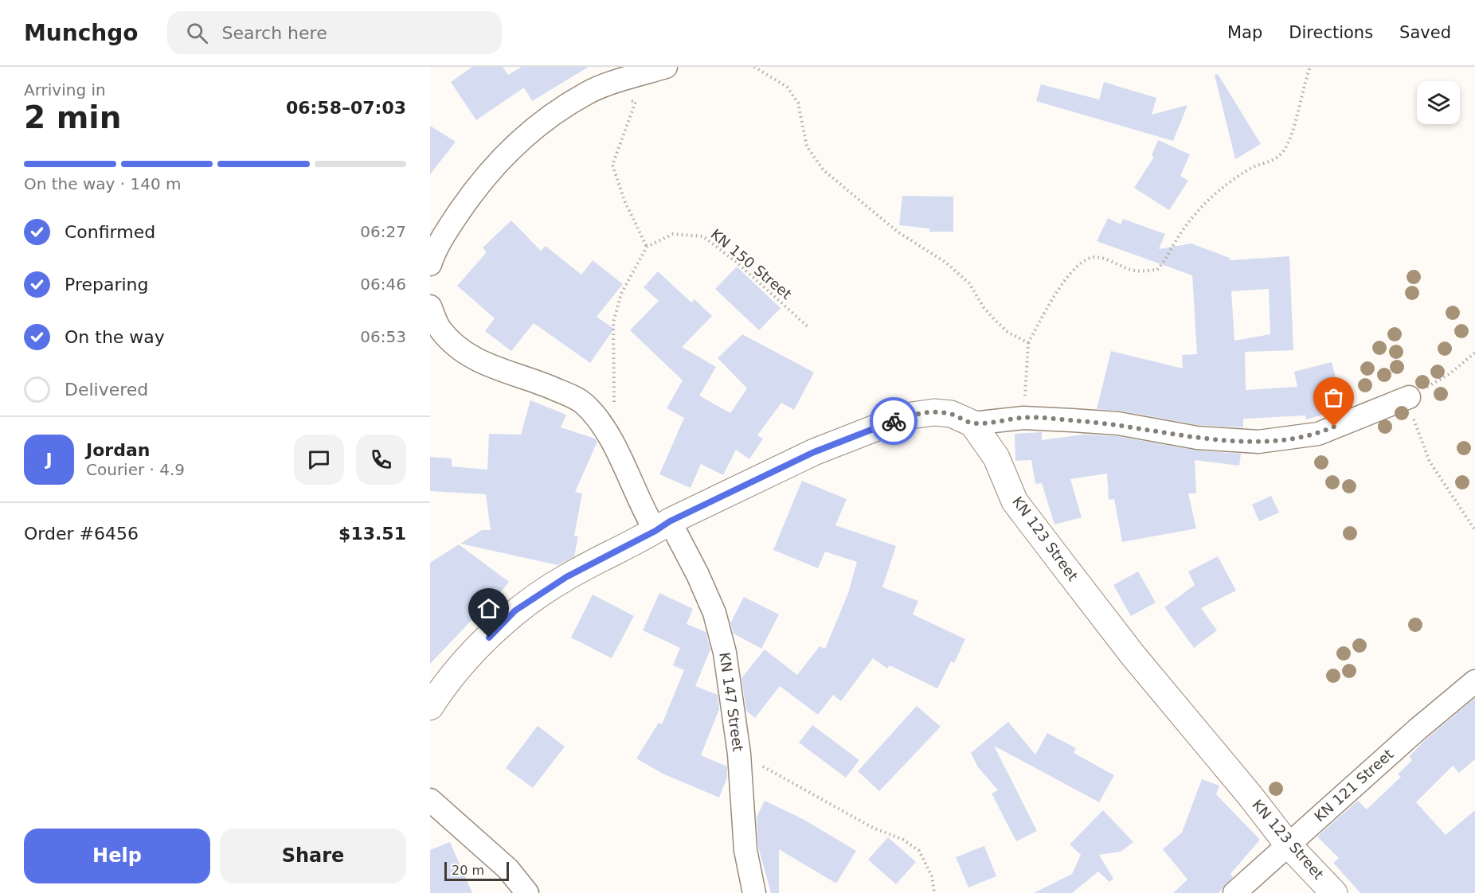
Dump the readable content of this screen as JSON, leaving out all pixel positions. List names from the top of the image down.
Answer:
{
  "streets": {
    "main road": ["KN 123 Street"],
    "street": ["KN 147 Street", "KN 121 Street"],
    "path": ["KN 150 Street"]
  },
  "crossings": [
    ["KN 123 Street", "KN 121 Street"]
  ],
  "scale_bar": "20 m",
  "page": {
    "header": "Munchgo",
    "search": "Search here",
    "nav": ["Map", "Directions", "Saved"],
    "heading": ["2 min", "Arriving in", "06:58–07:03"],
    "panel": [
      "Jordan",
      "Courier · 4.9",
      "Order #6456",
      "$13.51"
    ],
    "bar": "On the way · 140 m",
    "list": [
      ["Confirmed", "06:27"],
      ["Preparing", "06:46"],
      ["On the way", "06:53"],
      "Delivered"
    ],
    "round": "J",
    "buttons": ["Help", "Share"],
    "scale": "20 m"
  }
}
